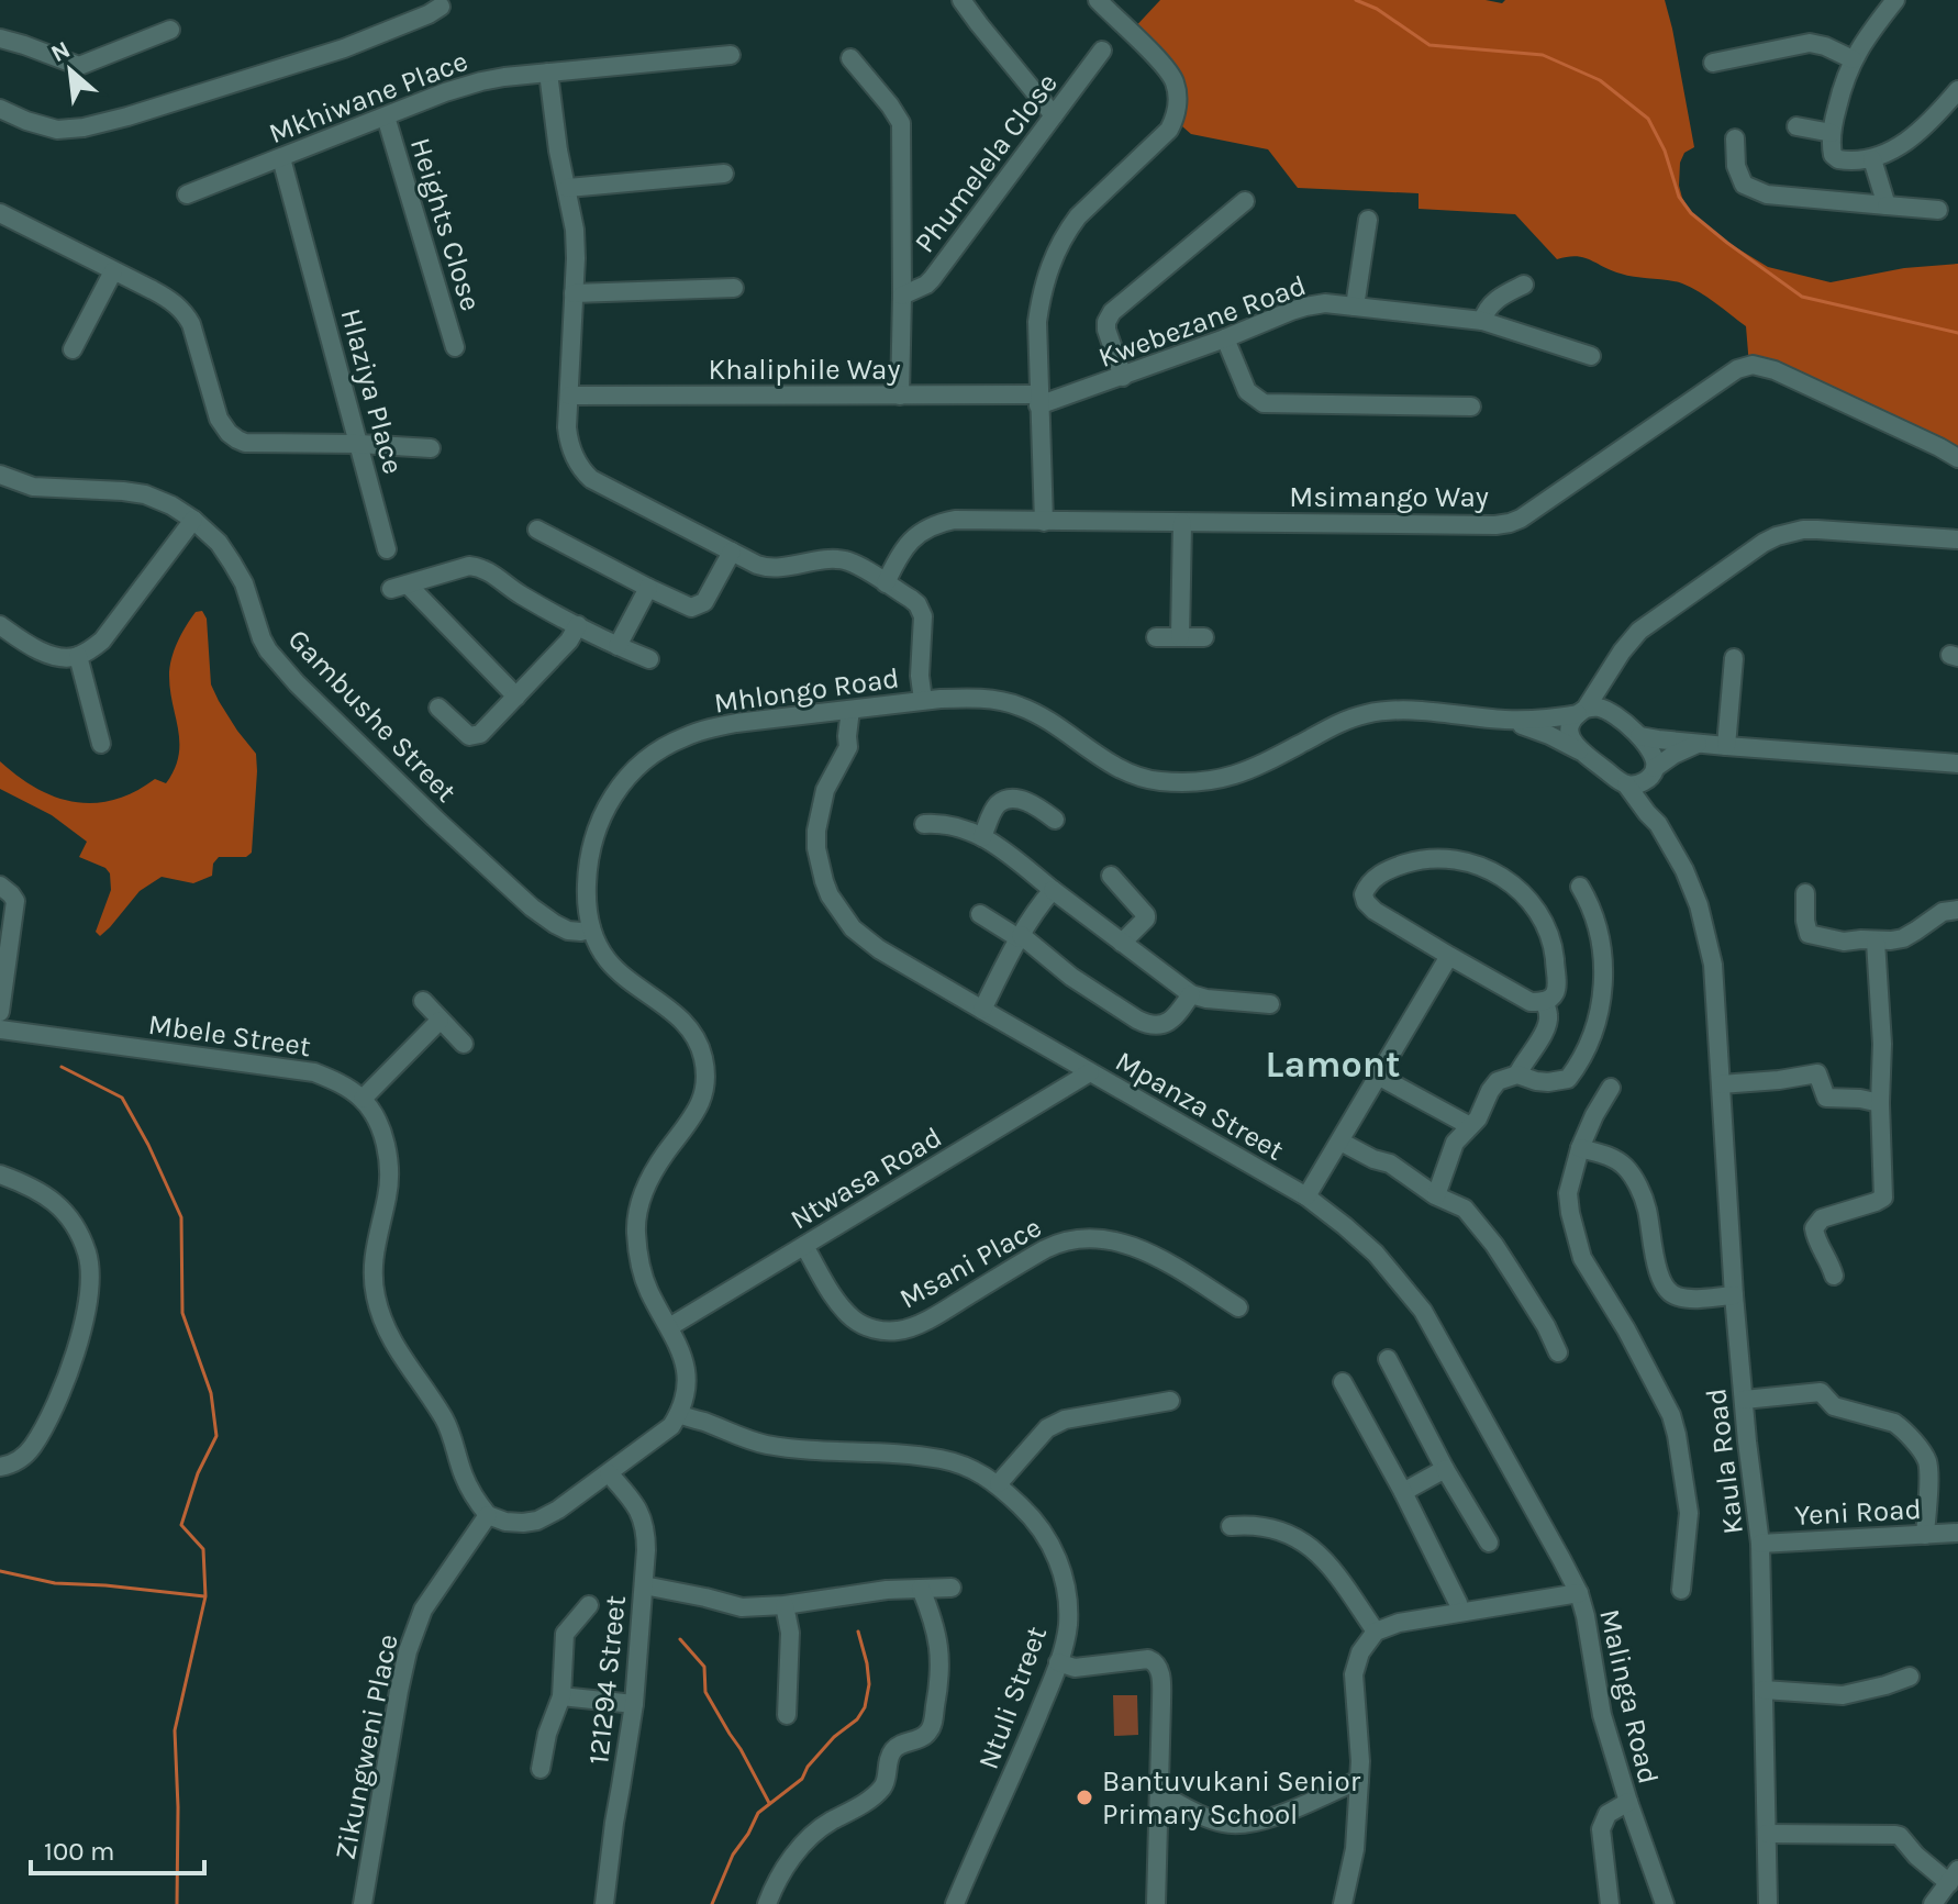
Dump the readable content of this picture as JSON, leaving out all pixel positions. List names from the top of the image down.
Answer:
{
  "streets": {
    "street": [
      "Mkhiwane Place",
      "Phumelela Close",
      "Heights Close",
      "Kwebezane Road",
      "Khaliphile Way",
      "Hlaziya Place",
      "Msimango Way",
      "Mhlongo Road",
      "Gambushe Street",
      "Mbele Street",
      "Mpanza Street",
      "Ntwasa Road",
      "Msani Place",
      "Kaula Road",
      "Yeni Road",
      "121294 Street",
      "Malinga Road",
      "Ntuli Street",
      "Zikungweni Place"
    ]
  },
  "crossings": [
    ["Mkhiwane Place", "Heights Close"],
    ["Mkhiwane Place", "Hlaziya Place"],
    ["Kwebezane Road", "Khaliphile Way"],
    ["Mhlongo Road", "Gambushe Street"],
    ["Mhlongo Road", "Mpanza Street"],
    ["Mhlongo Road", "Ntwasa Road"],
    ["Mhlongo Road", "Kaula Road"],
    ["Mhlongo Road", "Ntuli Street"],
    ["Mpanza Street", "Ntwasa Road"],
    ["Mpanza Street", "Malinga Road"],
    ["Ntwasa Road", "Msani Place"],
    ["Kaula Road", "Yeni Road"]
  ],
  "districts": ["Lamont"],
  "places": ["Bantuvukani Senior Primary School"],
  "scale_bar": "100 m",
  "north": "top left"
}
